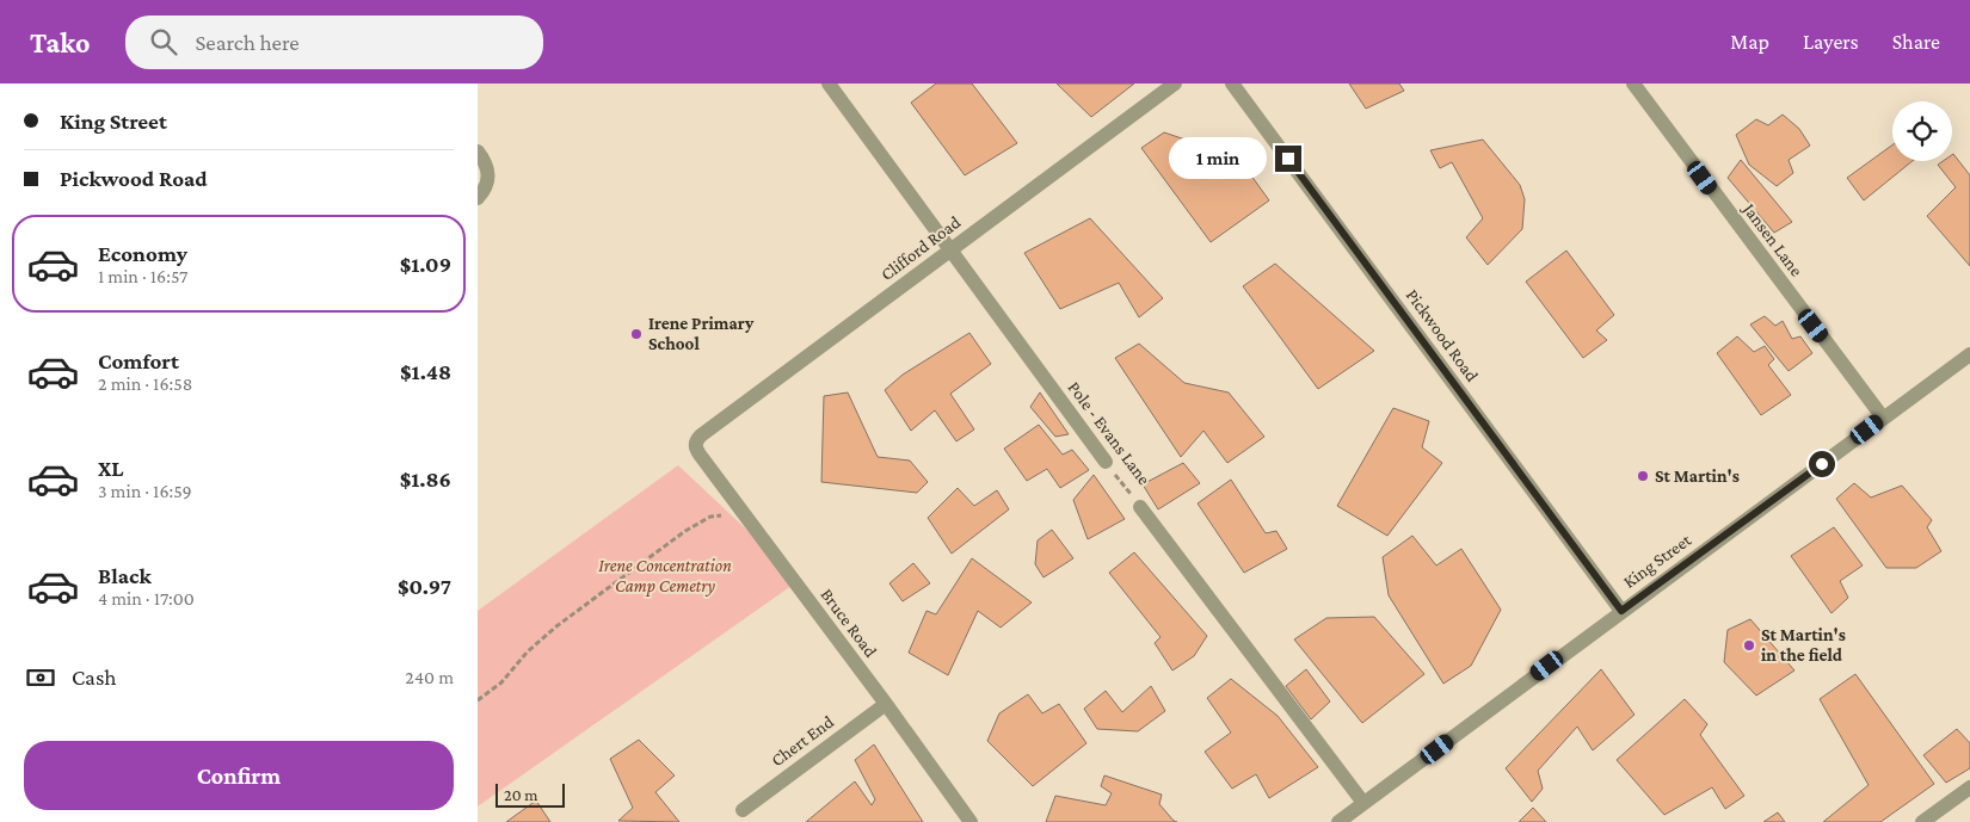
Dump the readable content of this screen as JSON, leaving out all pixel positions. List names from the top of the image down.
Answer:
{
  "streets": {
    "street": [
      "Jansen Lane",
      "Clifford Road",
      "Pickwood Road",
      "Pole - Evans Lane",
      "King Street",
      "Bruce Road",
      "Chert End"
    ]
  },
  "crossings": [
    ["Jansen Lane", "King Street"],
    ["Clifford Road", "Pole - Evans Lane"],
    ["Clifford Road", "Bruce Road"],
    ["Pickwood Road", "King Street"],
    ["Pole - Evans Lane", "King Street"],
    ["Bruce Road", "Chert End"]
  ],
  "parks": ["Irene Concentration Camp Cemetry"],
  "places": ["Irene Primary School", "St Martin's", "St Martin's in the field"],
  "scale_bar": "20 m",
  "page": {
    "header": "Tako",
    "search": "Search here",
    "nav": ["Map", "Layers", "Share"],
    "banner": ["King Street", "Pickwood Road"],
    "bubble": "1 min",
    "list": [
      {
        "name": "Economy",
        "note": "1 min · 16:57",
        "value": "$1.09"
      },
      {
        "name": "Comfort",
        "note": "2 min · 16:58",
        "value": "$1.48"
      },
      {
        "name": "XL",
        "note": "3 min · 16:59",
        "value": "$1.86"
      },
      {
        "name": "Black",
        "note": "4 min · 17:00",
        "value": "$0.97"
      }
    ],
    "pay": ["Cash", "240 m"],
    "buttons": "Confirm",
    "scale": "20 m"
  }
}
